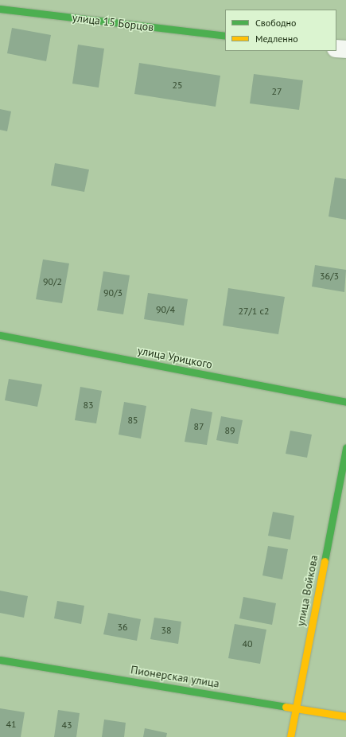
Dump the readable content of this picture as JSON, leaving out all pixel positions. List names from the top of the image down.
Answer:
{
  "streets": {
    "street": [
      "улица 15 Борцов",
      "улица Урицкого",
      "улица Войкова",
      "Пионерская улица"
    ]
  },
  "crossings": [
    ["улица Войкова", "Пионерская улица"]
  ],
  "house_numbers": [
    "25",
    "27",
    "36/3",
    "90/2",
    "90/3",
    "90/4",
    "27/1 с2",
    "83",
    "85",
    "87",
    "89",
    "36",
    "38",
    "40",
    "41",
    "43"
  ],
  "legend": ["Свободно", "Медленно"]
}
